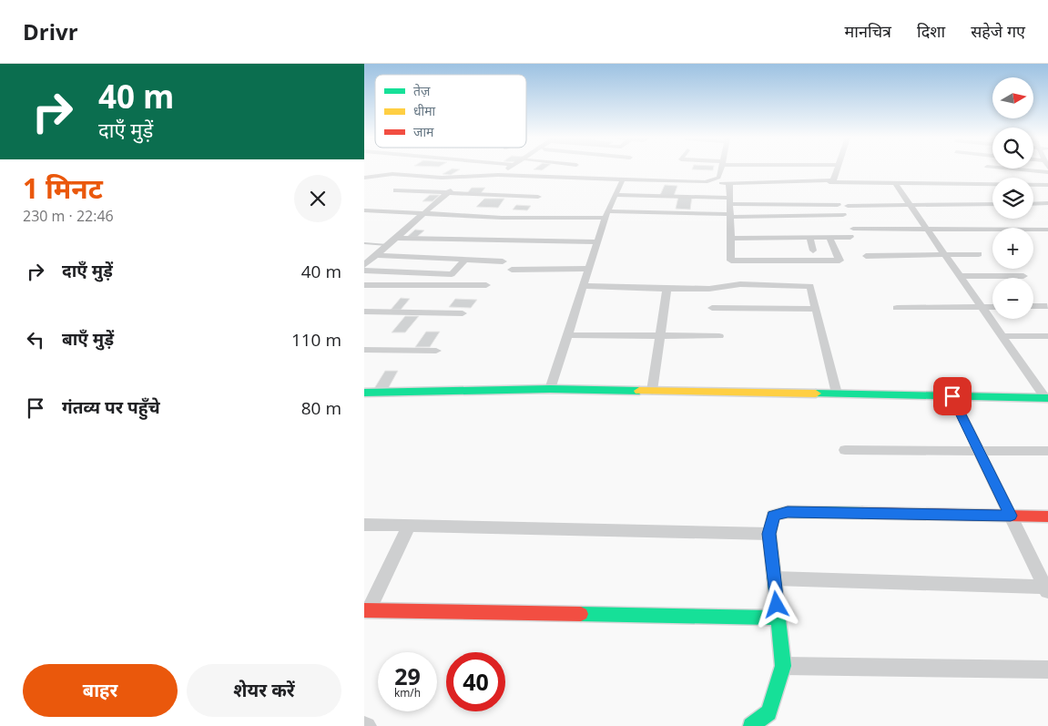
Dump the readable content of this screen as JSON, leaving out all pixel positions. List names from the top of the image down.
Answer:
{
  "legend": ["तेज़", "धीमा", "जाम"],
  "north": "right",
  "page": {
    "header": "Drivr",
    "nav": ["मानचित्र", "दिशा", "सहेजे गए"],
    "turn": ["40 m", "दाएँ मुड़ें"],
    "map_buttons": ["+", "−"],
    "heading": ["1 मिनट", "230 m · 22:46"],
    "list": [
      {
        "name": "दाएँ मुड़ें",
        "value": "40 m"
      },
      {
        "name": "बाएँ मुड़ें",
        "value": "110 m"
      },
      {
        "name": "गंतव्य पर पहुँचे",
        "value": "80 m"
      }
    ],
    "speed": "29 km/h",
    "limit": "40",
    "buttons": ["बाहर", "शेयर करें"]
  }
}
